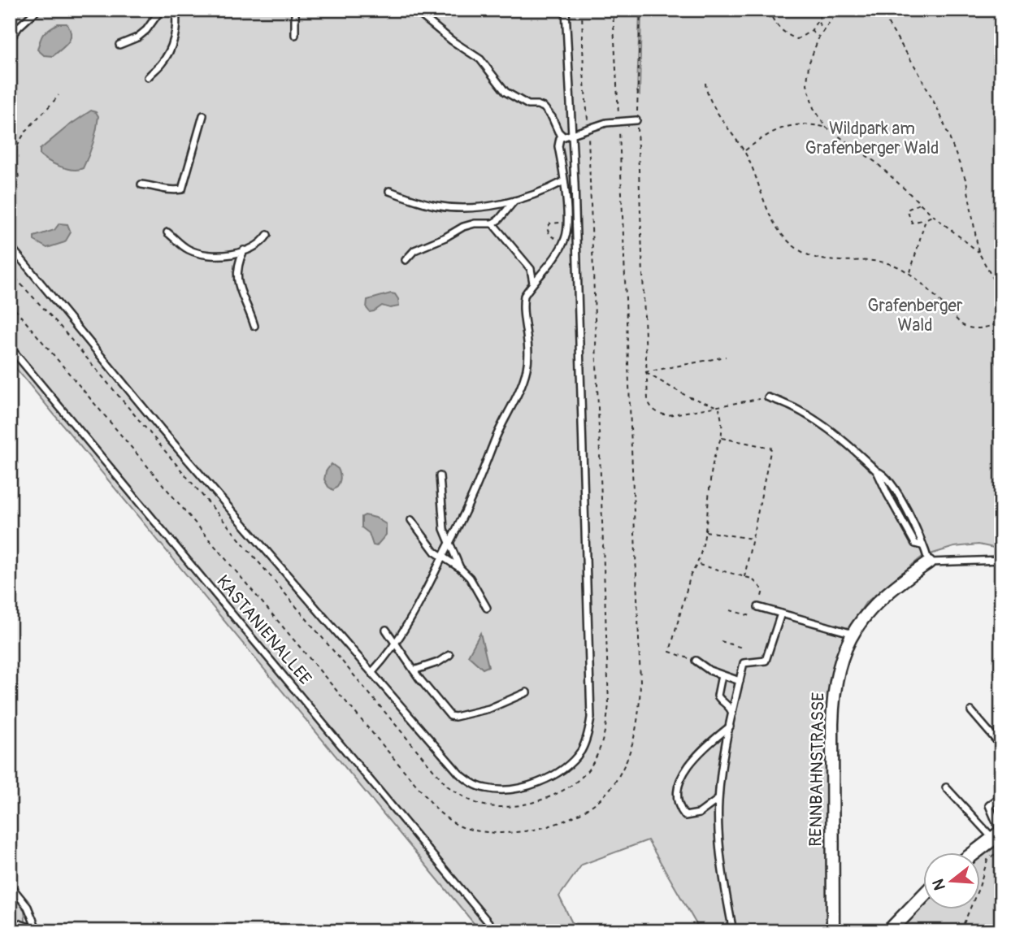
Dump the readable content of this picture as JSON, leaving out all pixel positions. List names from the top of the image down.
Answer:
{
  "streets": {
    "street": ["RENNBAHNSTRASSE"],
    "lane": ["KASTANIENALLEE"]
  },
  "parks": ["Wildpark am Grafenberger Wald", "Grafenberger Wald"],
  "north": "left"
}
